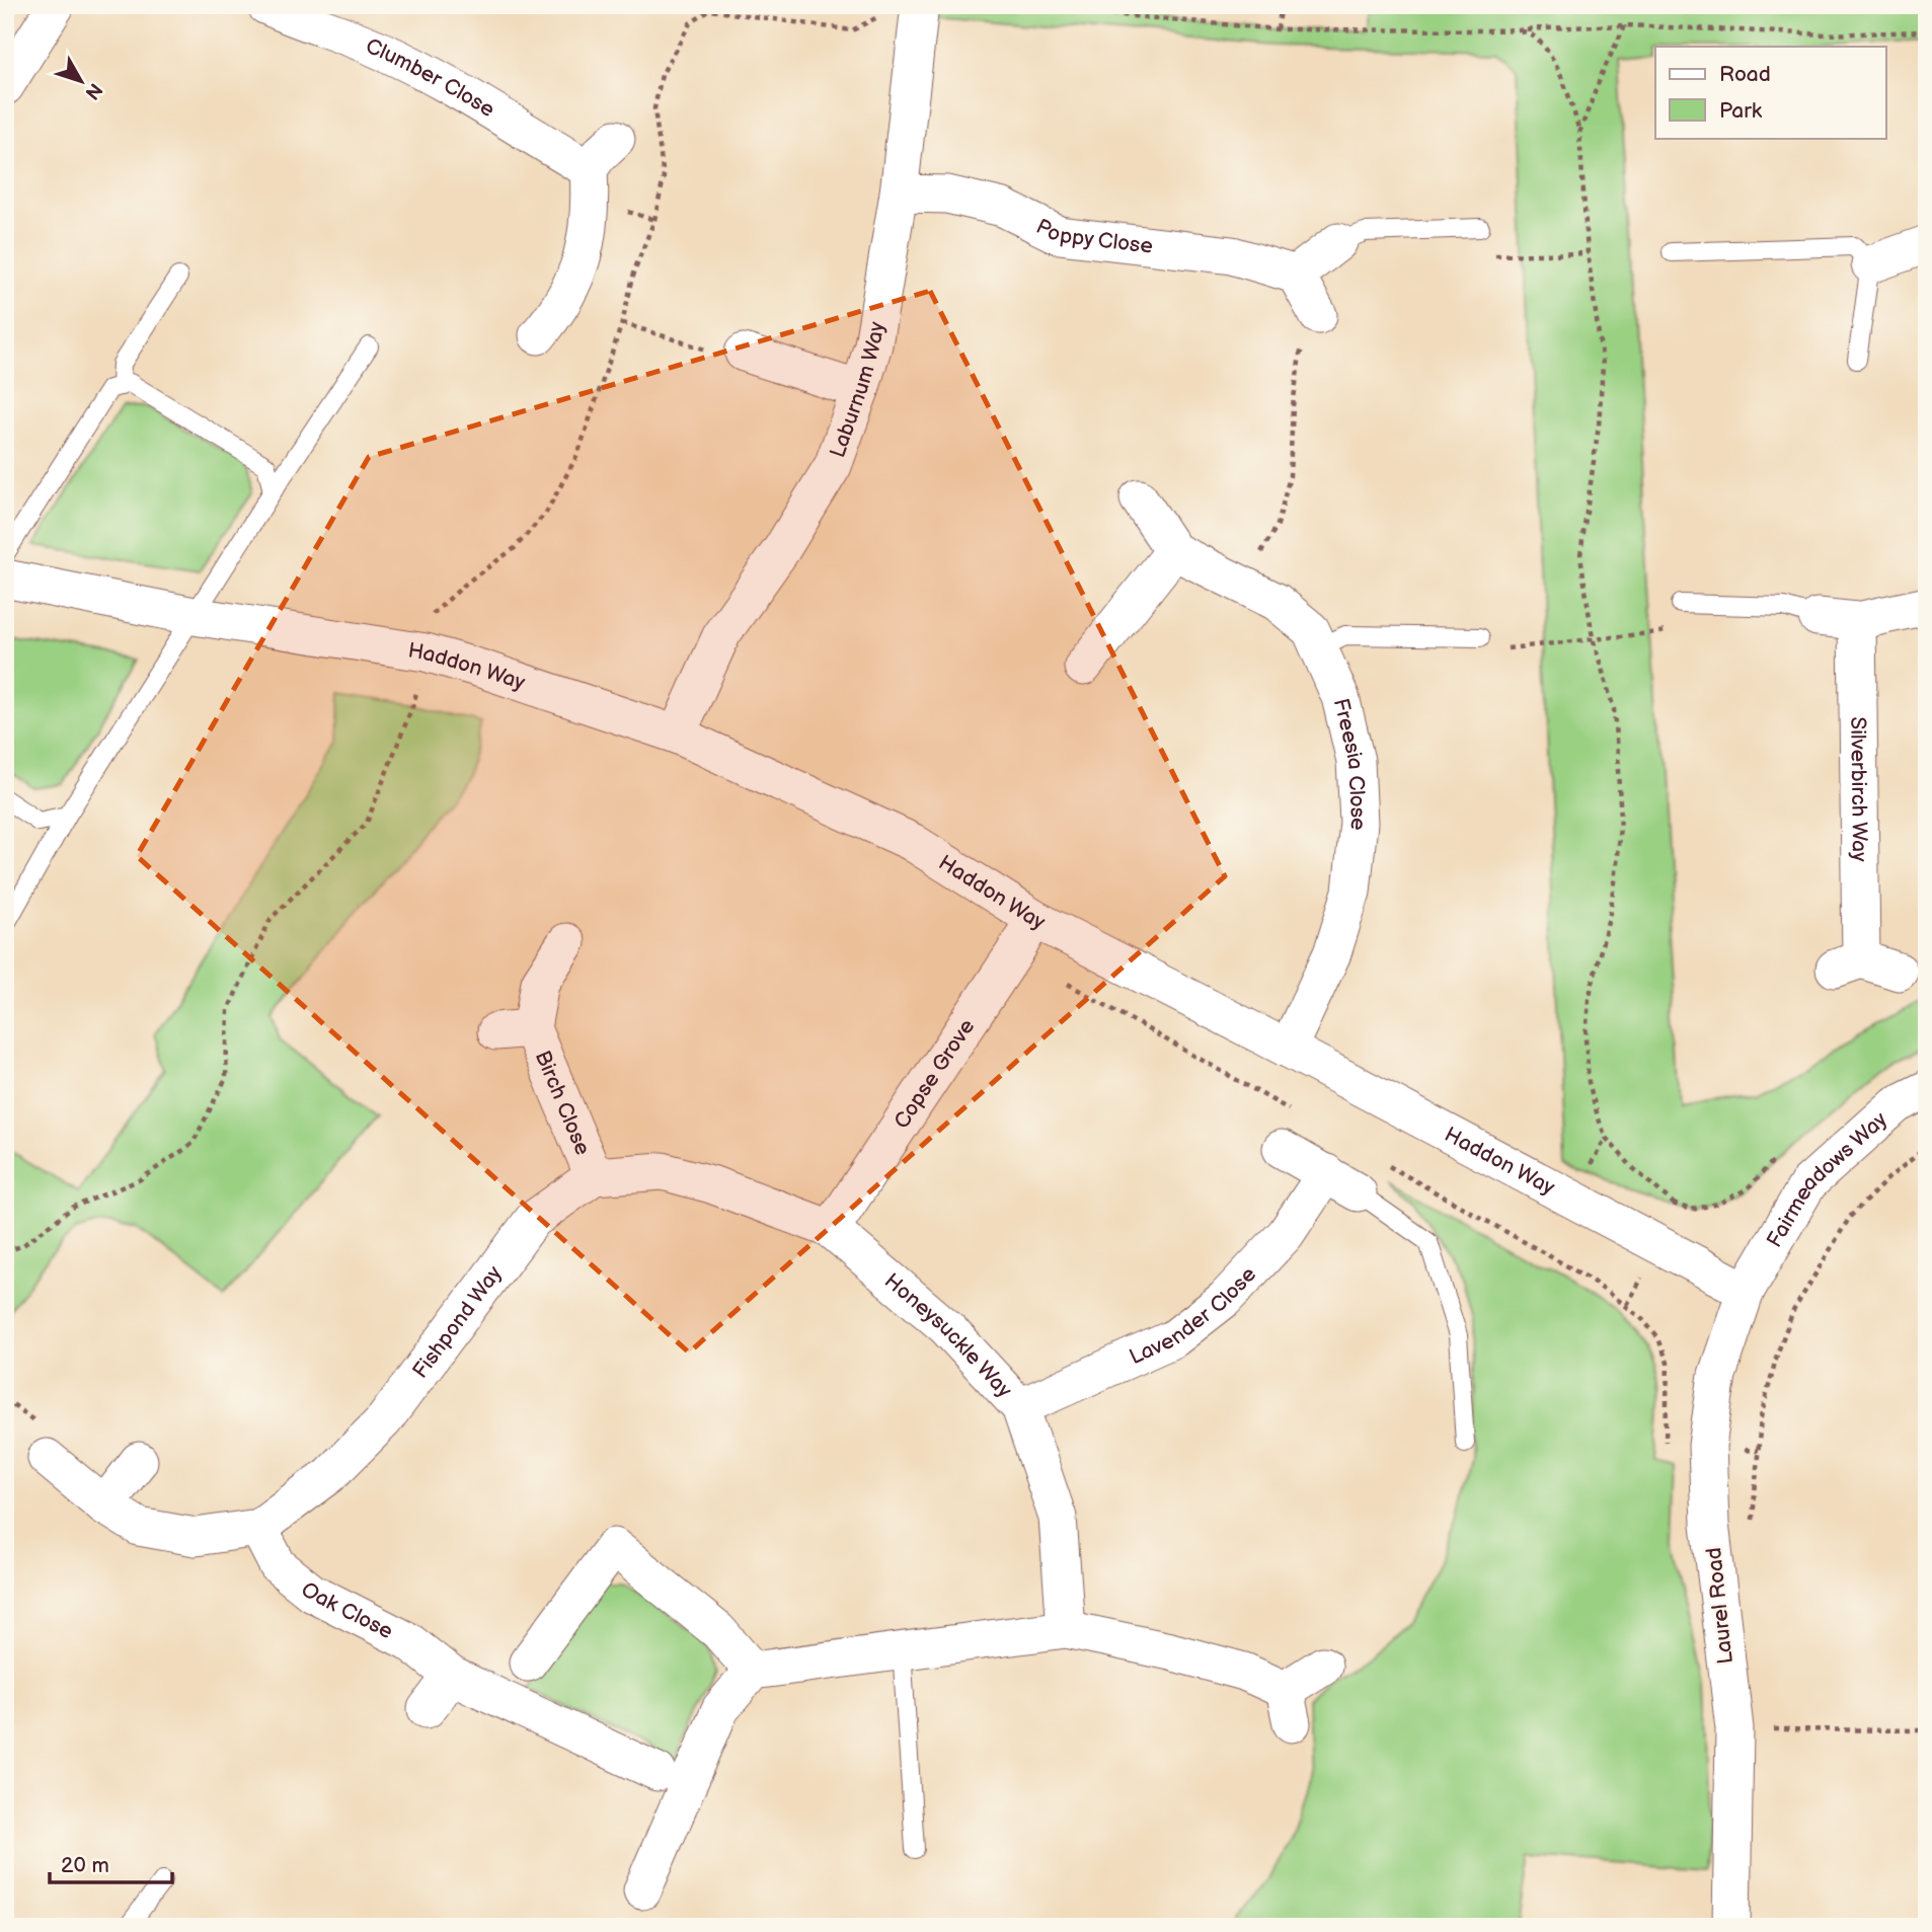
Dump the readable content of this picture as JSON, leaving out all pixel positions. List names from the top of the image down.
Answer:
{
  "streets": {
    "street": [
      "Clumber Close",
      "Poppy Close",
      "Laburnum Way",
      "Haddon Way",
      "Freesia Close",
      "Silverbirch Way",
      "Copse Grove",
      "Birch Close",
      "Fairmeadows Way",
      "Lavender Close",
      "Fishpond Way",
      "Honeysuckle Way",
      "Laurel Road",
      "Oak Close"
    ]
  },
  "crossings": [
    ["Poppy Close", "Laburnum Way"],
    ["Laburnum Way", "Haddon Way"],
    ["Haddon Way", "Freesia Close"],
    ["Haddon Way", "Copse Grove"],
    ["Haddon Way", "Fairmeadows Way"],
    ["Haddon Way", "Laurel Road"],
    ["Copse Grove", "Honeysuckle Way"],
    ["Birch Close", "Fishpond Way"],
    ["Fairmeadows Way", "Laurel Road"],
    ["Lavender Close", "Honeysuckle Way"],
    ["Fishpond Way", "Oak Close"]
  ],
  "legend": ["Road", "Park"],
  "scale_bar": "20 m",
  "north": "bottom right"
}
